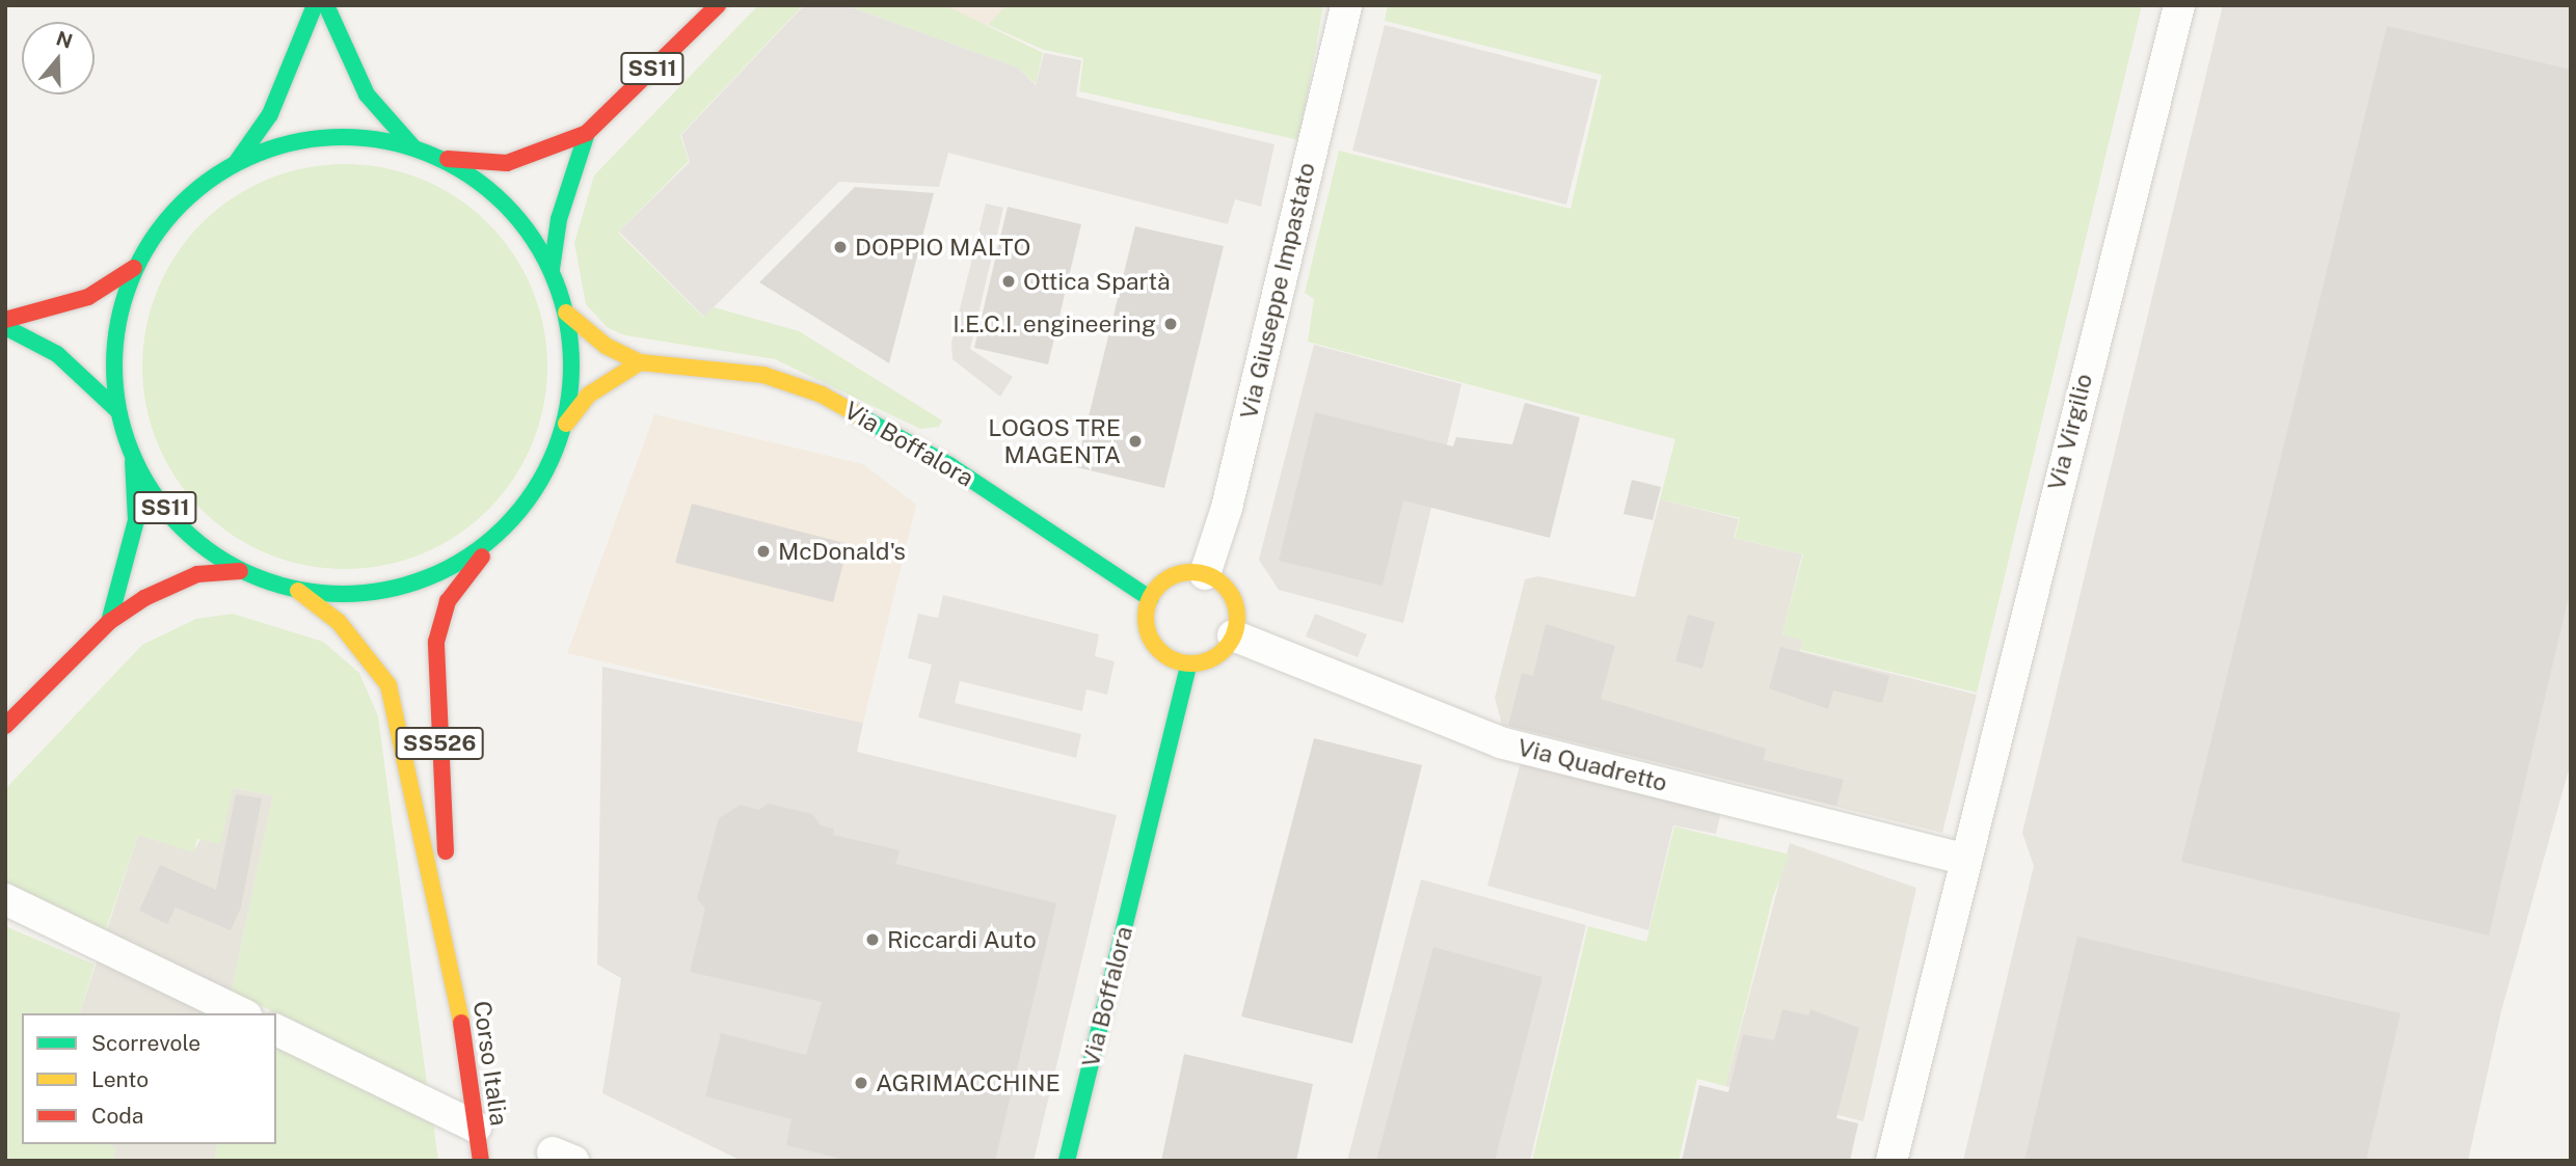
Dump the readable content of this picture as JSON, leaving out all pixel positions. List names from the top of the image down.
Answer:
{
  "streets": {
    "main road": [
      "SS11",
      "Via Boffalora",
      "SS526",
      "Corso Italia"
    ],
    "street": ["Via Giuseppe Impastato", "Via Virgilio", "Via Quadretto"]
  },
  "crossings": [
    ["SS11", "Via Boffalora"],
    ["SS11", "SS526"],
    ["Via Giuseppe Impastato", "Via Boffalora"],
    ["Via Giuseppe Impastato", "Via Quadretto"],
    ["Via Virgilio", "Via Quadretto"],
    ["Via Boffalora", "Via Quadretto"],
    ["SS526", "Corso Italia"]
  ],
  "places": [
    "DOPPIO MALTO",
    "Ottica Spartà",
    "I.E.C.I. engineering",
    "LOGOS TRE MAGENTA",
    "McDonald's",
    "Riccardi Auto",
    "AGRIMACCHINE"
  ],
  "legend": ["Scorrevole", "Lento", "Coda"],
  "north": "top"
}
